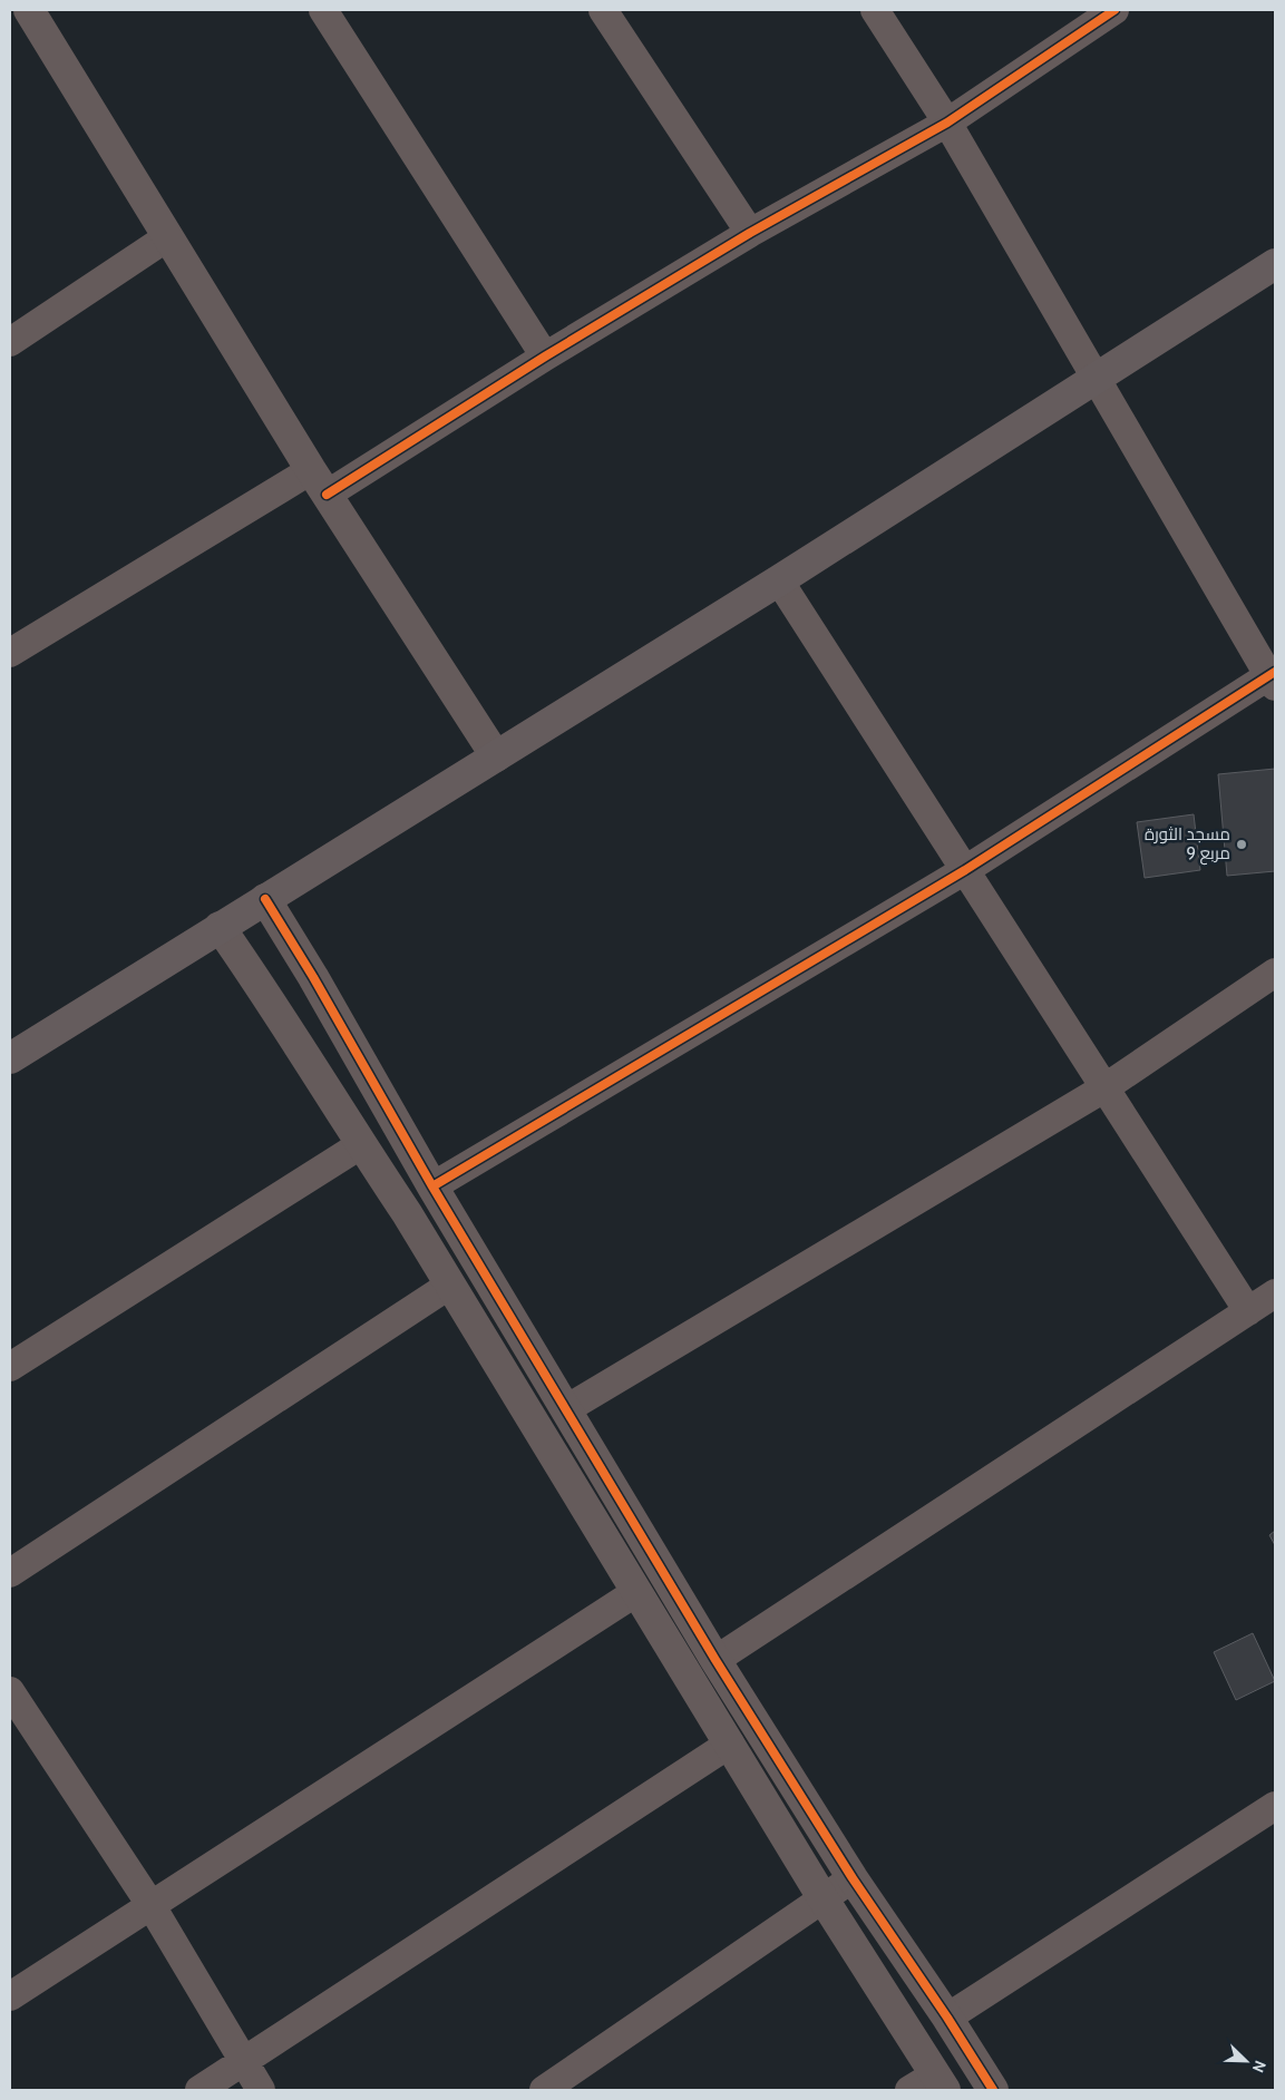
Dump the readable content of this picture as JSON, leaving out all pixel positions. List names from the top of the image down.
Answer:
{
  "places": ["مسجد الثورة مربع 9"],
  "north": "bottom right"
}
